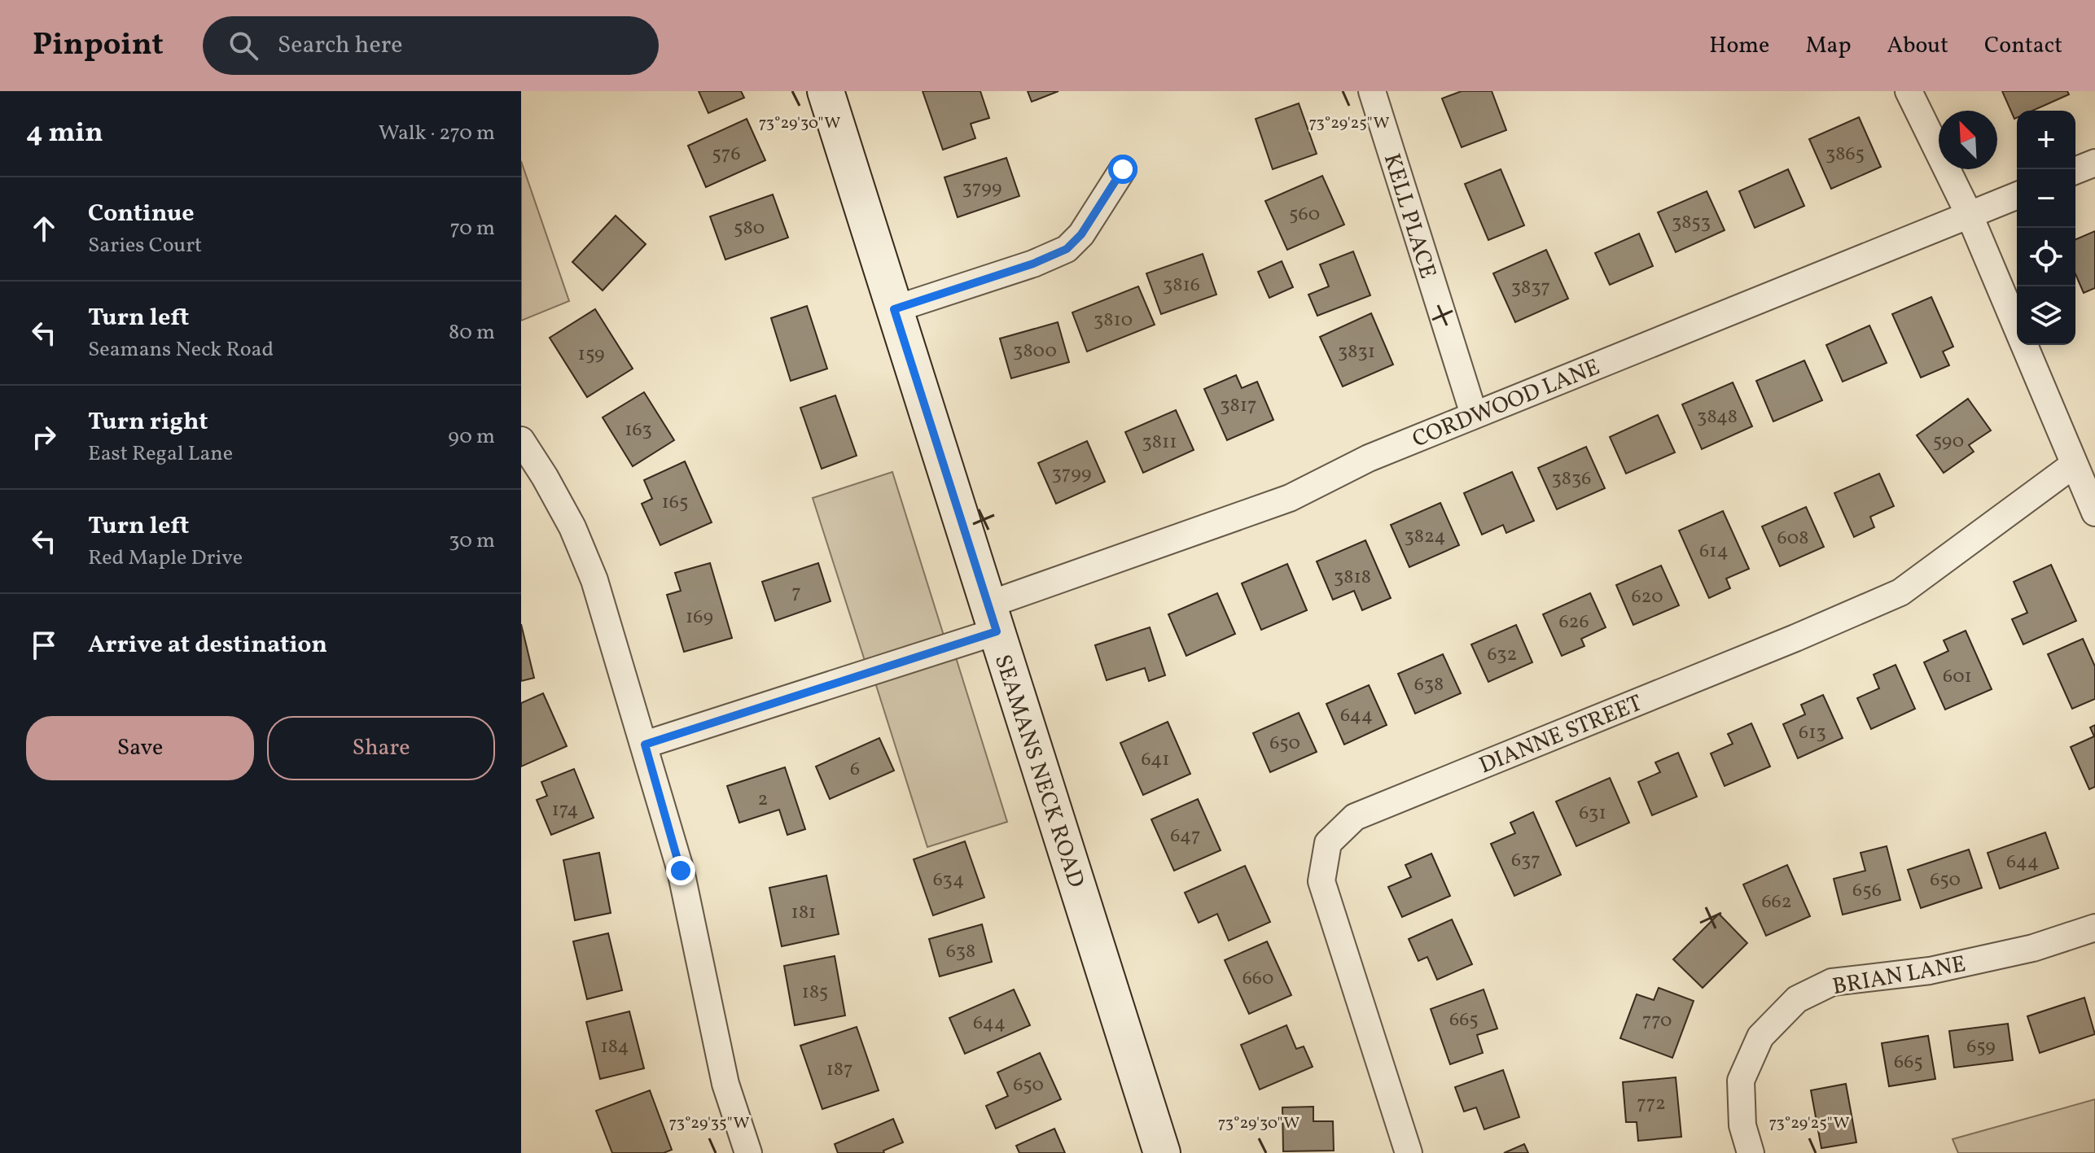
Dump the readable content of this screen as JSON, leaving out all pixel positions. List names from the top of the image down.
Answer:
{
  "streets": {
    "main road": ["SEAMANS NECK ROAD"],
    "street": [
      "KELL PLACE",
      "CORDWOOD LANE",
      "DIANNE STREET",
      "BRIAN LANE"
    ]
  },
  "crossings": [
    ["KELL PLACE", "CORDWOOD LANE"],
    ["CORDWOOD LANE", "SEAMANS NECK ROAD"]
  ],
  "house_numbers": [
    "576",
    "3865",
    "3799",
    "560",
    "3853",
    "580",
    "3816",
    "3837",
    "3810",
    "3800",
    "3831",
    "159",
    "3817",
    "3848",
    "163",
    "590",
    "3811",
    "3799",
    "3836",
    "165",
    "3824",
    "608",
    "614",
    "3818",
    "7",
    "620",
    "169",
    "626",
    "632",
    "601",
    "638",
    "644",
    "613",
    "650",
    "641",
    "6",
    "2",
    "174",
    "631",
    "647",
    "637",
    "644",
    "634",
    "650",
    "656",
    "662",
    "181",
    "638",
    "660",
    "185",
    "665",
    "770",
    "644",
    "184",
    "659",
    "665",
    "187",
    "650",
    "772"
  ],
  "north": "top left",
  "page": {
    "header": "Pinpoint",
    "search": "Search here",
    "nav": [
      "Home",
      "Map",
      "About",
      "Contact"
    ],
    "heading": ["4 min", "Walk · 270 m"],
    "map_buttons": ["+", "−"],
    "list": [
      ["Continue", "Saries Court", "70 m"],
      ["Turn left", "Seamans Neck Road", "80 m"],
      ["Turn right", "East Regal Lane", "90 m"],
      ["Turn left", "Red Maple Drive", "30 m"],
      "Arrive at destination"
    ],
    "buttons": ["Save", "Share"]
  },
  "coordinates": ["73°29'30\"W", "73°29'25\"W", "73°29'35\"W"]
}
